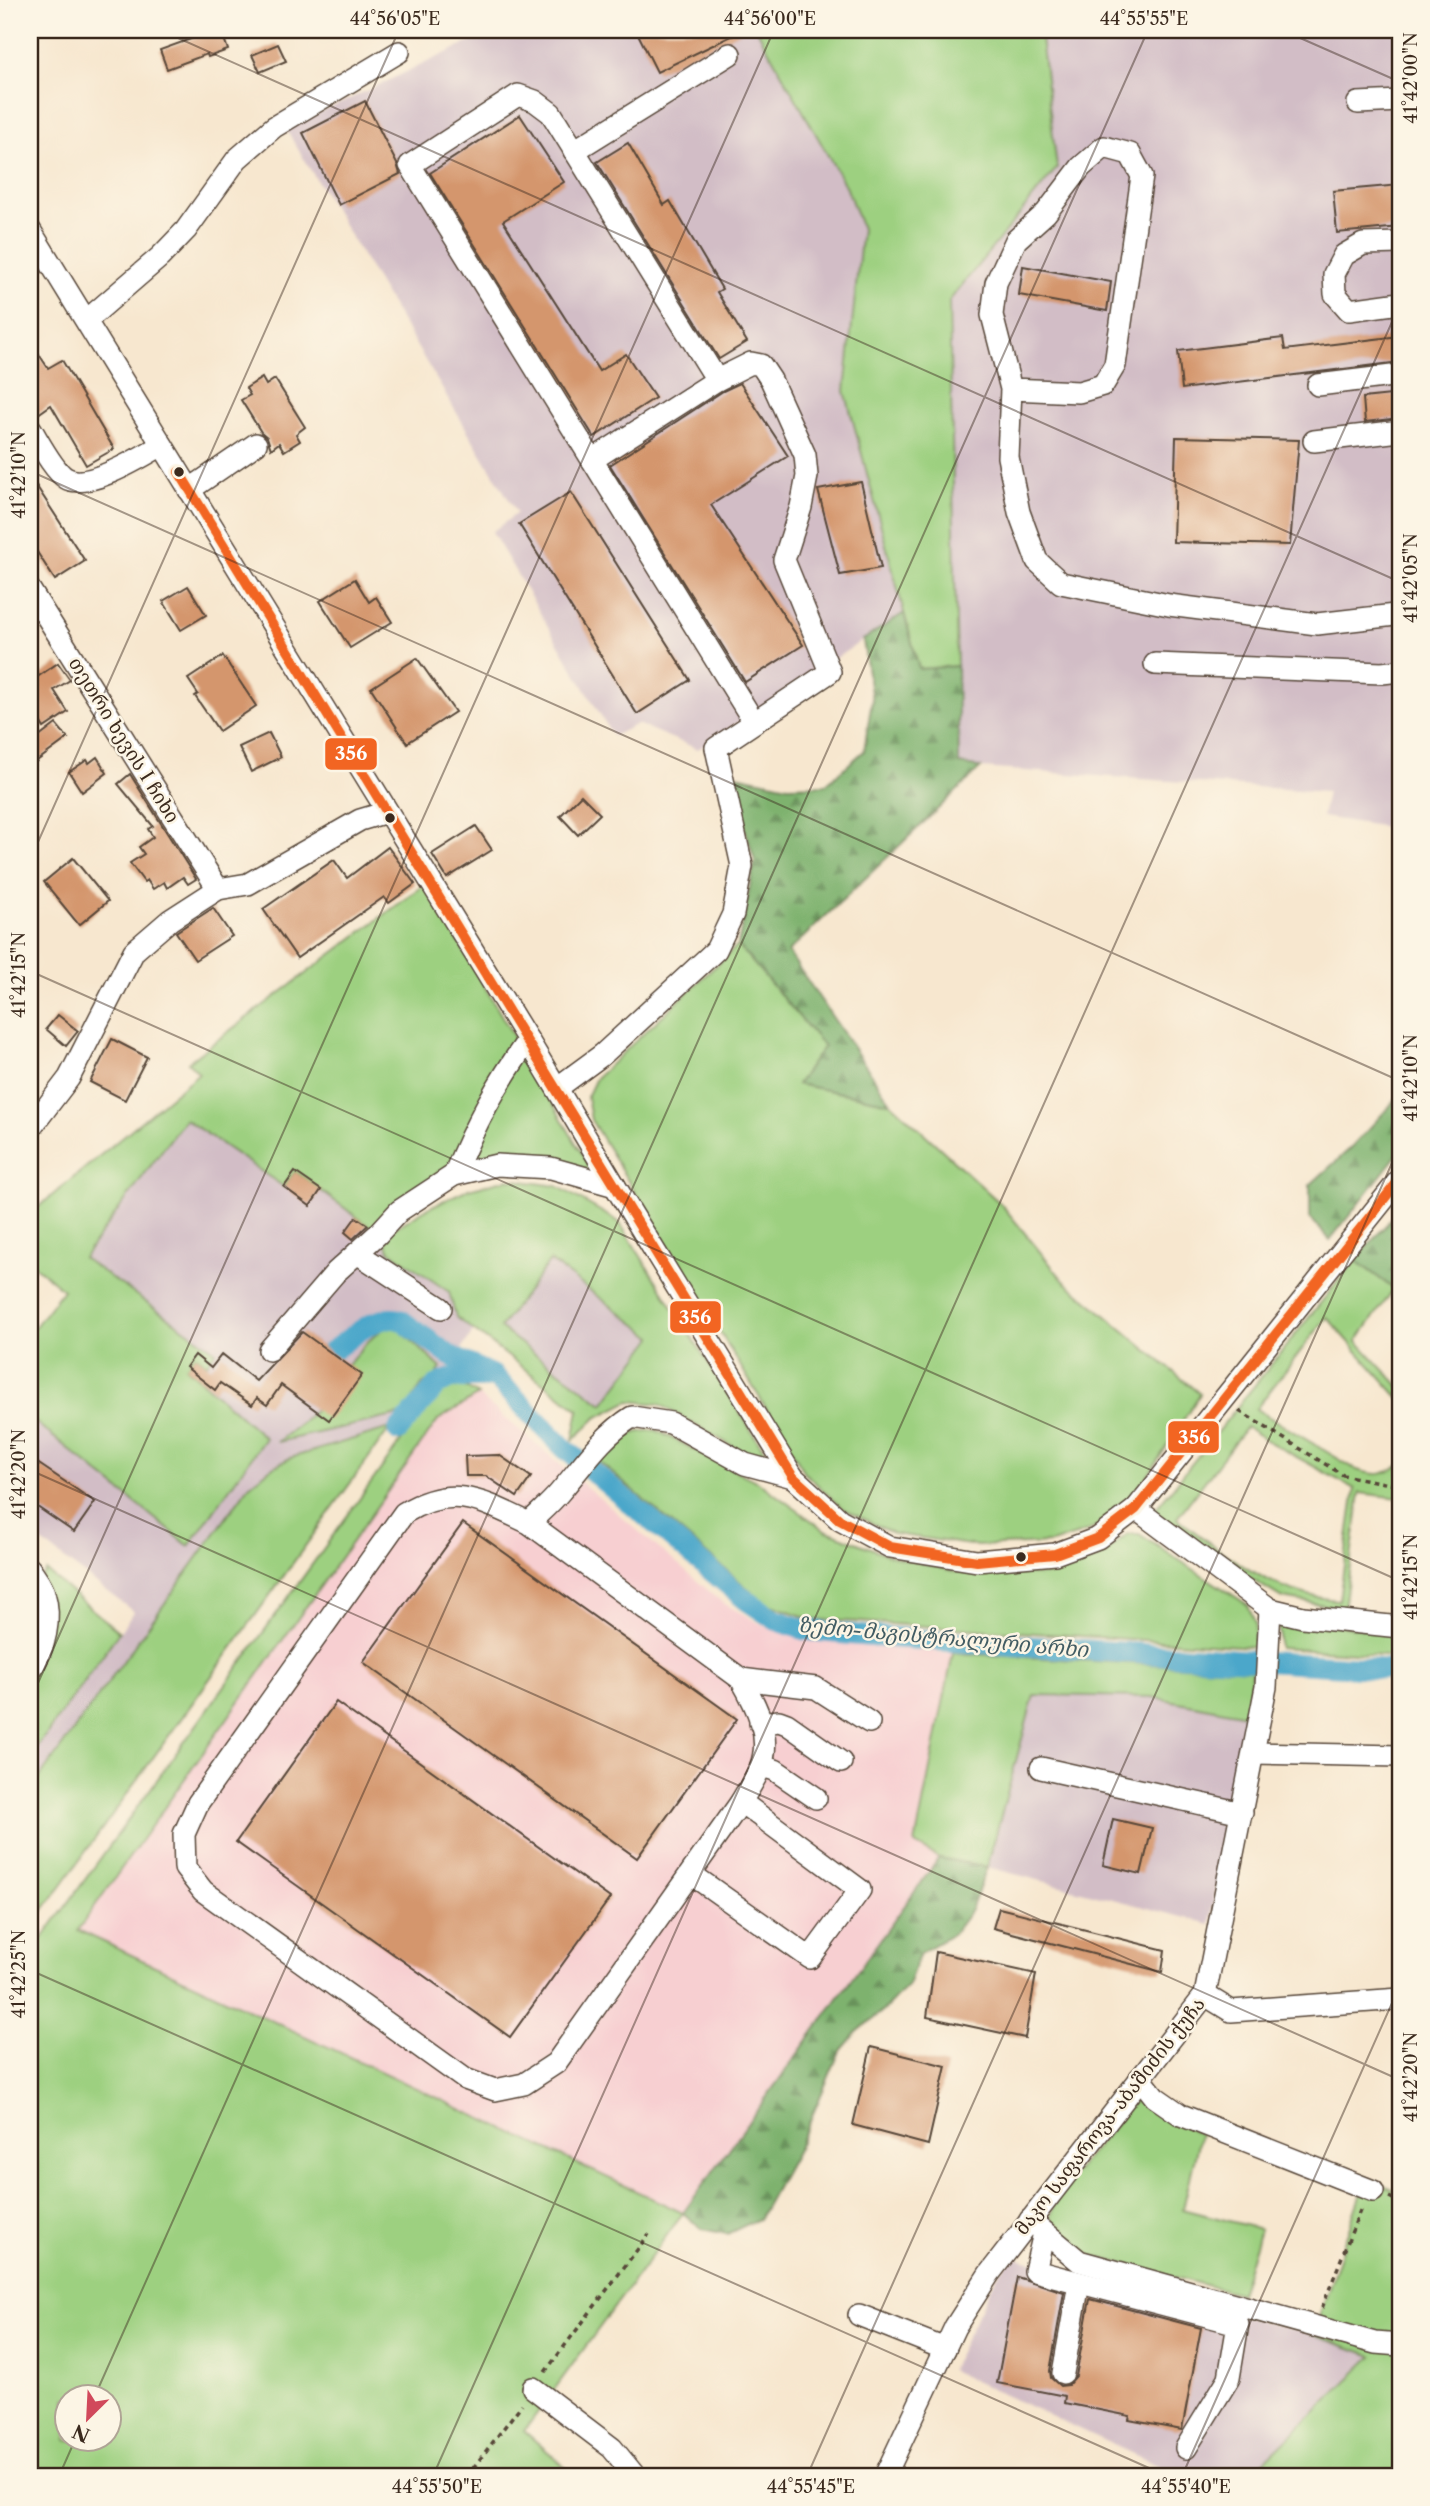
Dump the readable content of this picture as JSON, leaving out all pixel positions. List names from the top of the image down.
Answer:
{
  "streets": {
    "street": ["თეთრი ხევის I ჩიხი", "მაკო საფაროვა-აბაშიძის ქუჩა"]
  },
  "water": ["ზემო-მაგისტრალური არხი"],
  "lines": ["transit line 356"],
  "north": "bottom left",
  "coordinates": [
    "44°56'05\"E",
    "44°56'00\"E",
    "44°55'55\"E",
    "41°42'00\"N",
    "41°42'10\"N",
    "41°42'05\"N",
    "41°42'15\"N",
    "41°42'20\"N",
    "41°42'25\"N",
    "44°55'50\"E",
    "44°55'45\"E",
    "44°55'40\"E"
  ]
}
